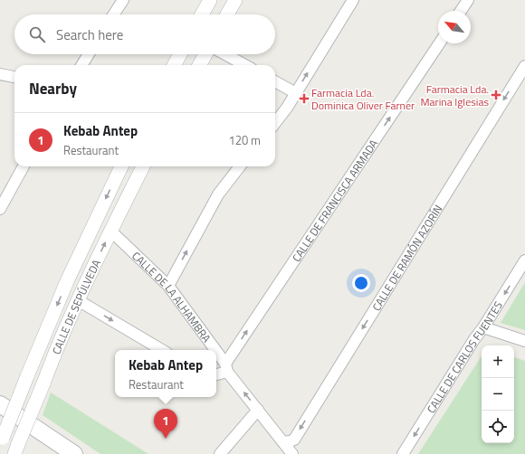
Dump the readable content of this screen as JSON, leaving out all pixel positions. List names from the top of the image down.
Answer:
{
  "streets": {
    "street": [
      "CALLE DE FRANCISCA ARMADA",
      "CALLE DE RAMÓN AZORÍN",
      "CALLE DE LA ALHAMBRA",
      "CALLE DE SEPÚLVEDA",
      "CALLE DE CARLOS FUENTES"
    ]
  },
  "crossings": [
    ["CALLE DE FRANCISCA ARMADA", "CALLE DE LA ALHAMBRA"],
    ["CALLE DE RAMÓN AZORÍN", "CALLE DE LA ALHAMBRA"],
    ["CALLE DE LA ALHAMBRA", "CALLE DE SEPÚLVEDA"]
  ],
  "one_way": ["CALLE DE RAMÓN AZORÍN", "CALLE DE CARLOS FUENTES"],
  "places": {
    "health": ["Farmacia Lda. Marina Iglesias", "Farmacia Lda. Dominica Oliver Farner"]
  },
  "north": "top left",
  "page": {
    "search": "Search here",
    "heading": "Nearby",
    "list": [
      {
        "mark": "1",
        "name": "Kebab Antep",
        "note": "Restaurant",
        "value": "120 m"
      }
    ],
    "map_buttons": ["+", "−"],
    "popup": ["Kebab Antep", "Restaurant"],
    "pins": "1"
  }
}
